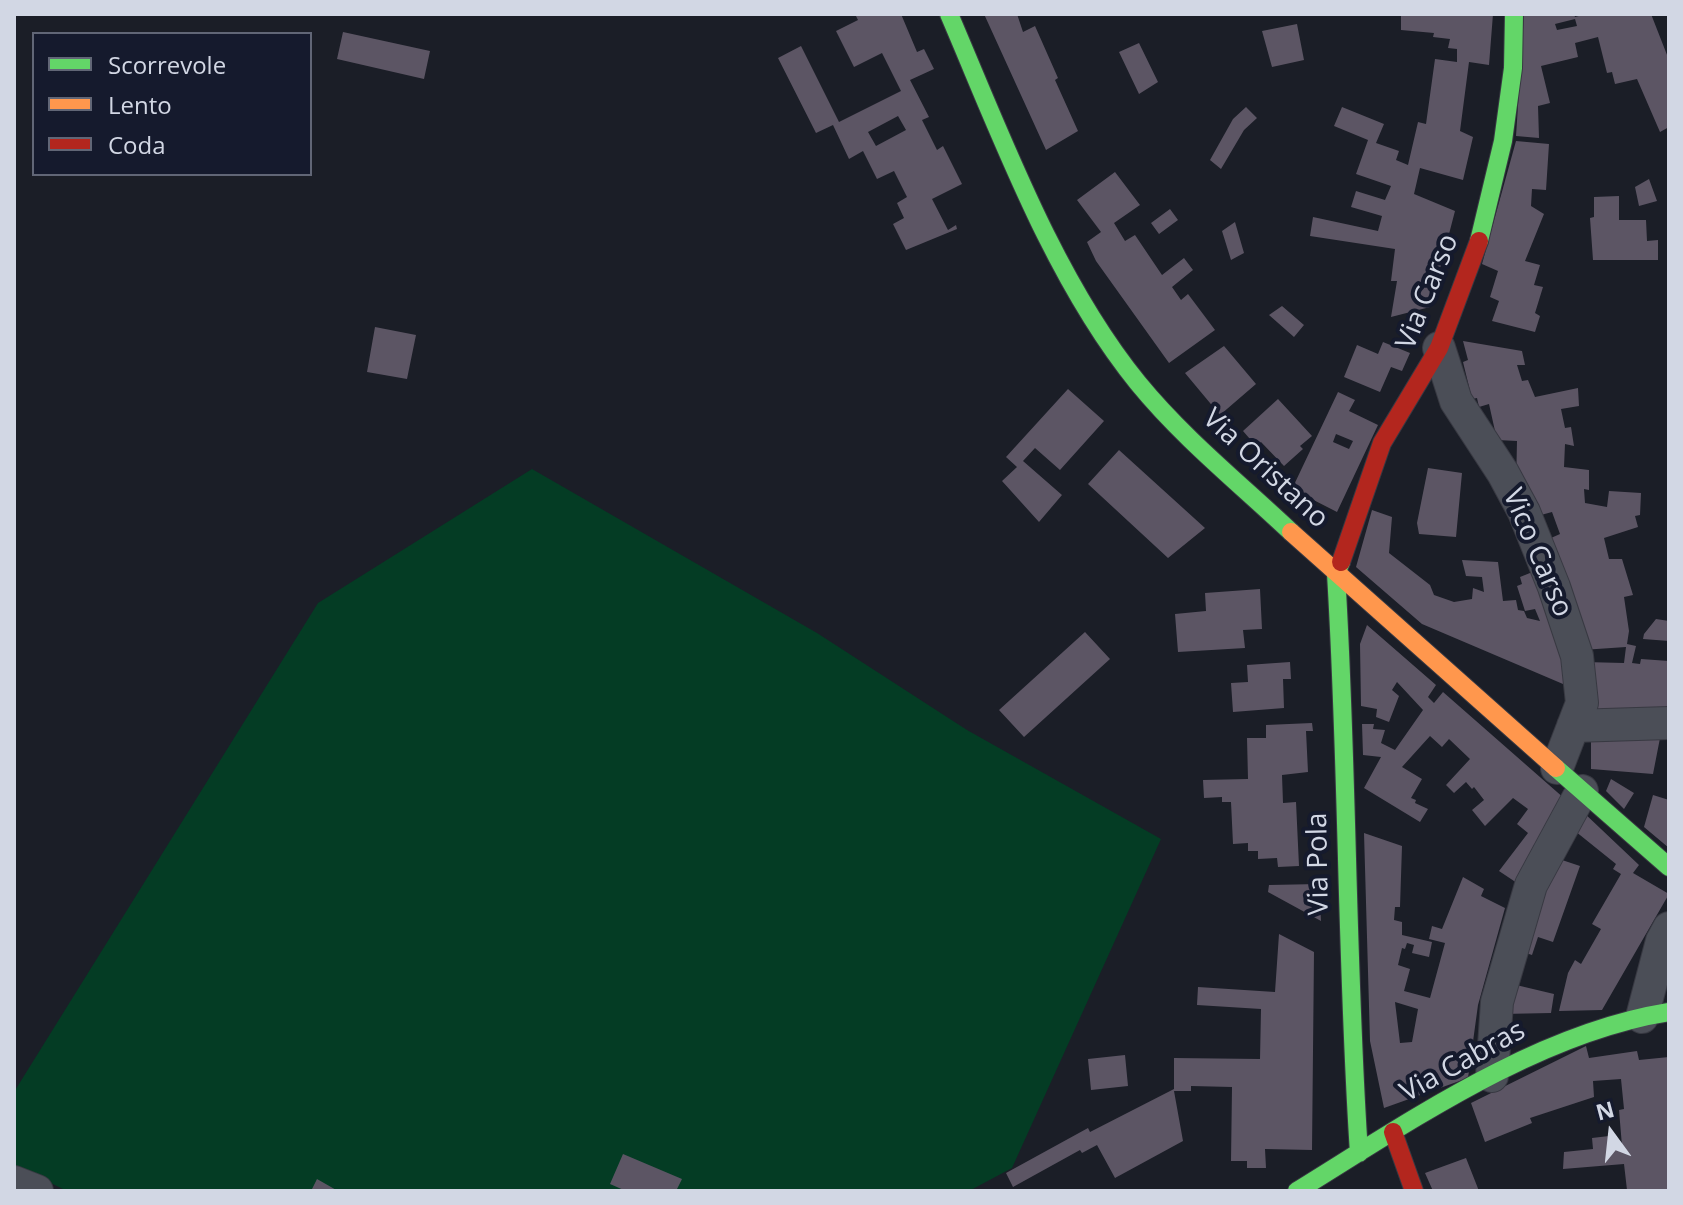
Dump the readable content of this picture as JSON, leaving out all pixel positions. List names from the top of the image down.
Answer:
{
  "streets": {
    "street": [
      "Via Carso",
      "Via Oristano",
      "Vico Carso",
      "Via Pola",
      "Via Cabras"
    ]
  },
  "crossings": [
    ["Via Carso", "Via Oristano"],
    ["Via Carso", "Vico Carso"],
    ["Via Carso", "Via Pola"],
    ["Via Oristano", "Vico Carso"],
    ["Via Oristano", "Via Pola"],
    ["Via Pola", "Via Cabras"]
  ],
  "legend": ["Scorrevole", "Lento", "Coda"],
  "north": "top"
}
